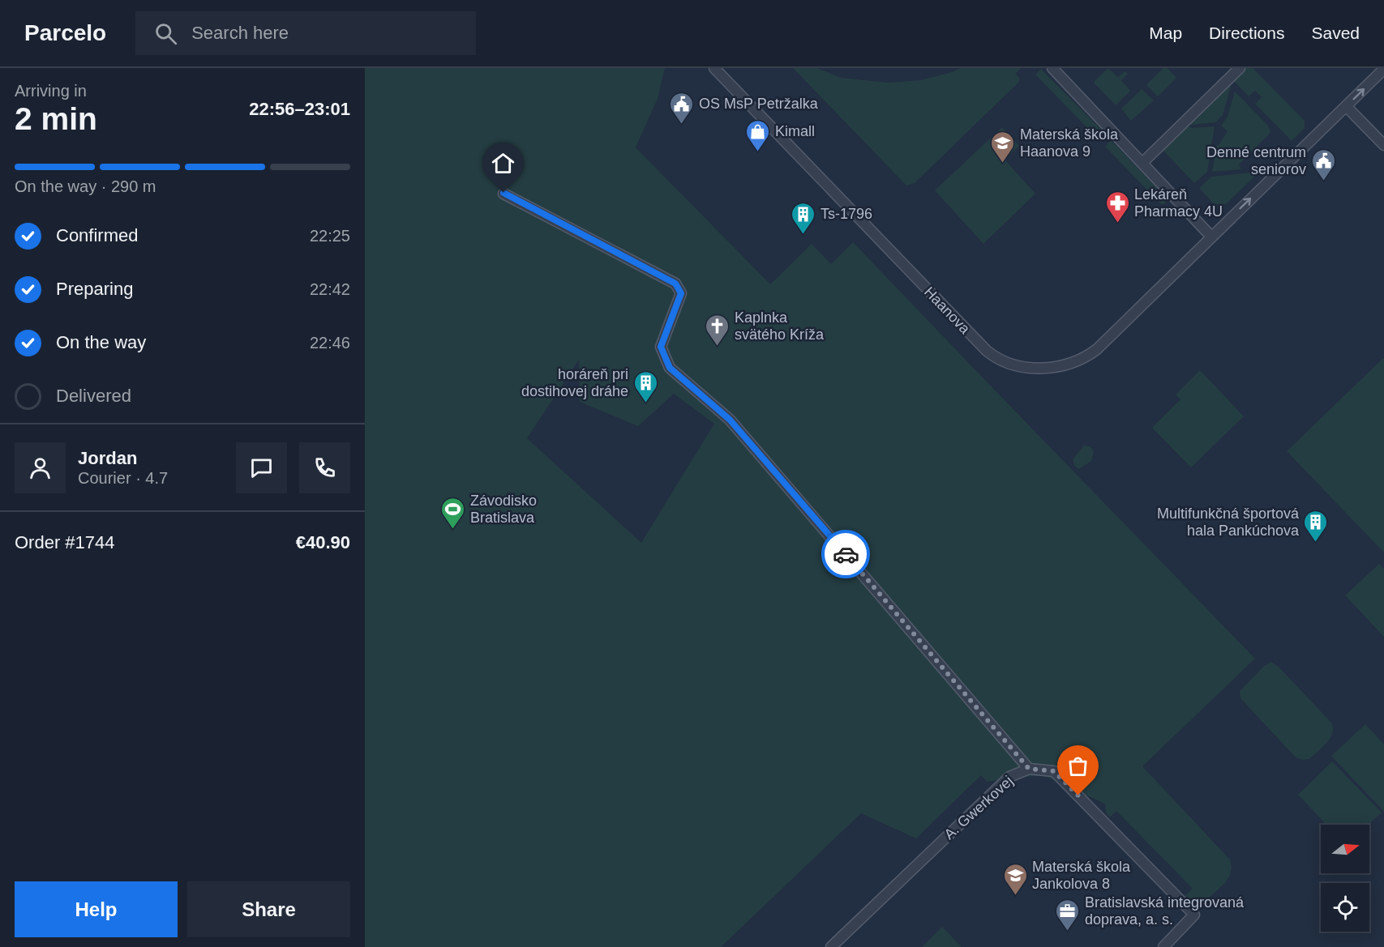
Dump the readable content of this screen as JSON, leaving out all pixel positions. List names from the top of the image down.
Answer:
{
  "streets": {
    "street": ["Haanova", "A. Gwerkovej"]
  },
  "places": {
    "public building": ["OS MsP Petržalka", "Denné centrum seniorov"],
    "shop": ["Kimall"],
    "school or university": ["Materská škola Haanova 9", "Materská škola Jankolova 8"],
    "pharmacy": ["Lekáreň Pharmacy 4U"],
    "building": ["Ts-1796", "horáreň pri dostihovej dráhe", "Multifunkčná športová hala Pankúchova"],
    "church": ["Kaplnka svätého Kríža"],
    "sports": ["Závodisko Bratislava"],
    "office": ["Bratislavská integrovaná doprava, a. s."]
  },
  "north": "right",
  "page": {
    "header": "Parcelo",
    "search": "Search here",
    "nav": ["Map", "Directions", "Saved"],
    "heading": ["2 min", "Arriving in", "22:56–23:01"],
    "panel": [
      "Jordan",
      "Courier · 4.7",
      "Order #1744",
      "€40.90"
    ],
    "bar": "On the way · 290 m",
    "list": [
      ["Confirmed", "22:25"],
      ["Preparing", "22:42"],
      ["On the way", "22:46"],
      "Delivered"
    ],
    "buttons": ["Help", "Share"]
  }
}
